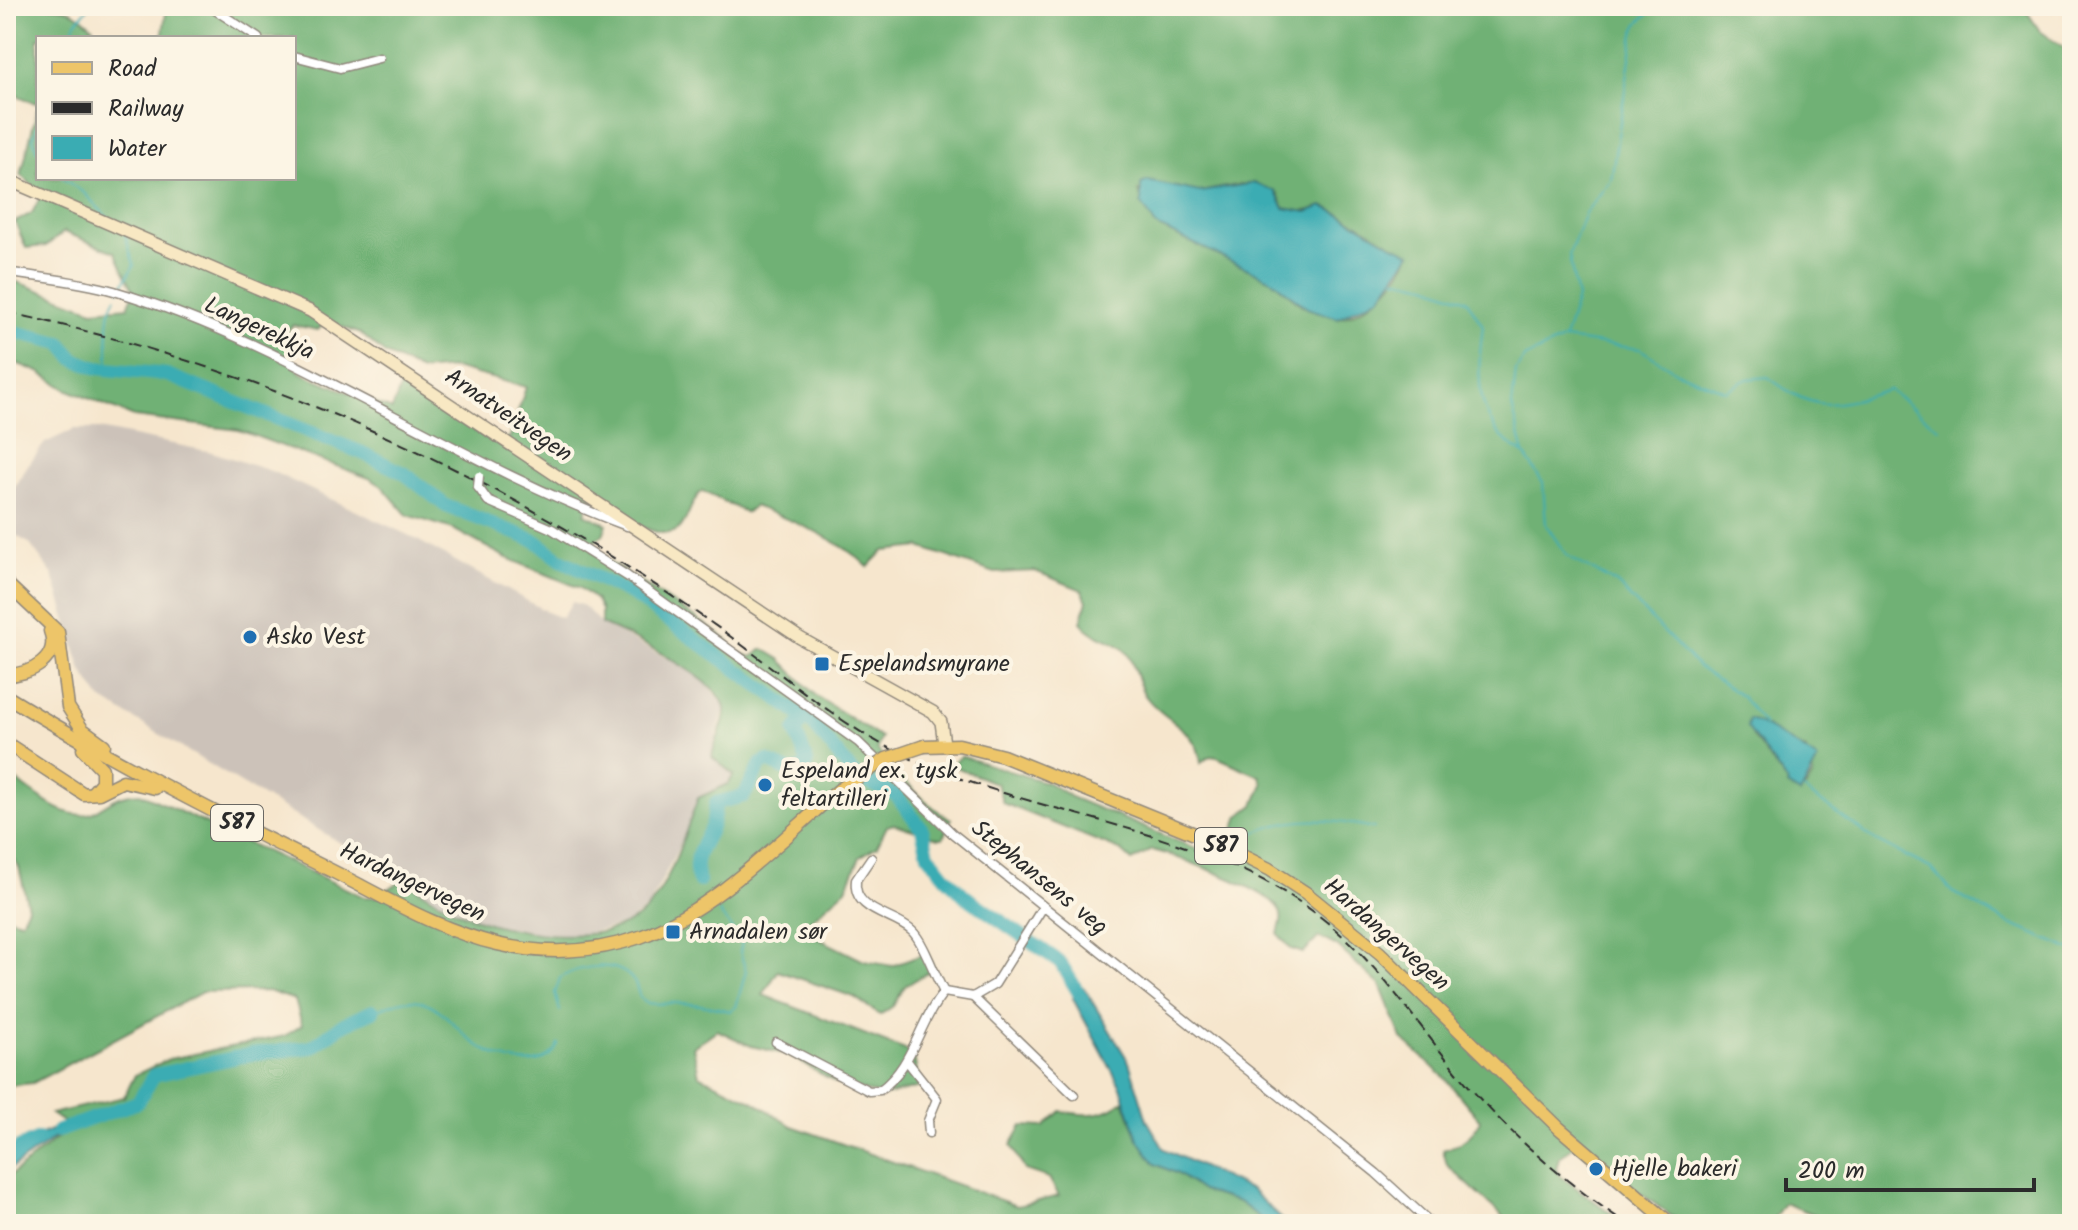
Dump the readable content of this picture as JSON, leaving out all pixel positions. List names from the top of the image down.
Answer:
{
  "streets": {
    "main road": ["Arnatveitvegen", "587", "Hardangervegen"],
    "street": ["Langerekkja", "Stephansens veg"]
  },
  "crossings": [
    ["Langerekkja", "Arnatveitvegen"],
    ["Langerekkja", "Stephansens veg"],
    ["Arnatveitvegen", "Hardangervegen"],
    ["587", "Hardangervegen"]
  ],
  "places": {
    "other": ["Asko Vest", "Espeland ex. tysk feltartilleri", "Hjelle bakeri"],
    "transit": ["Espelandsmyrane", "Arnadalen sør"]
  },
  "legend": ["Road", "Railway", "Water"],
  "scale_bar": "200 m"
}
